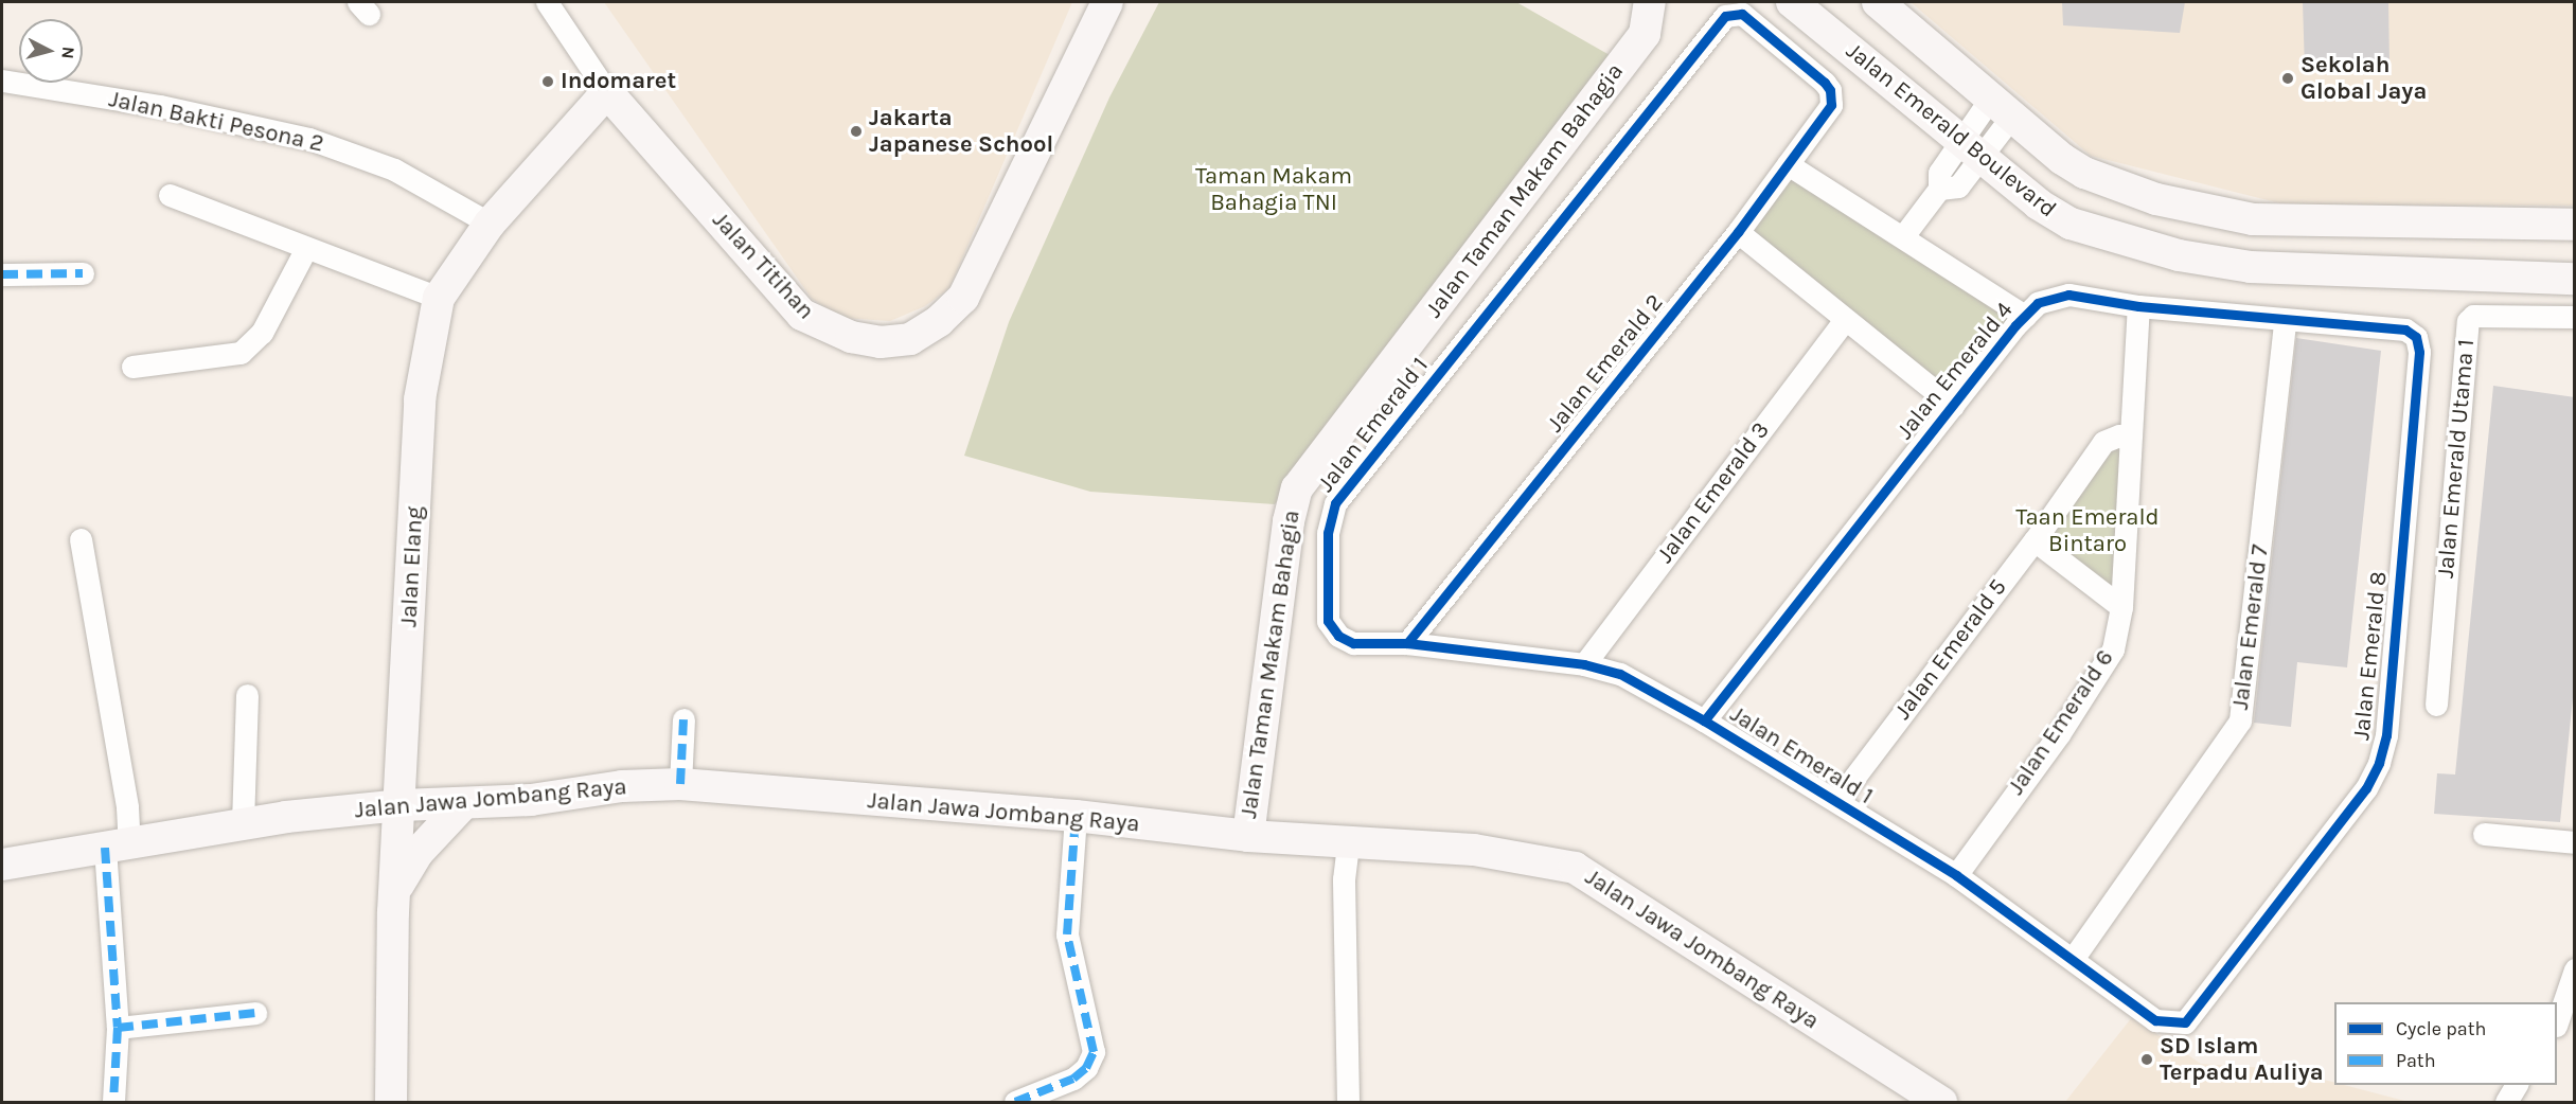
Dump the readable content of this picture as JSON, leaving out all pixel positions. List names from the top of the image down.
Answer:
{
  "streets": {
    "main road": [
      "Jalan Emerald Boulevard",
      "Jalan Taman Makam Bahagia",
      "Jalan Titihan",
      "Jalan Elang",
      "Jalan Jawa Jombang Raya"
    ],
    "street": [
      "Jalan Bakti Pesona 2",
      "Jalan Emerald 2",
      "Jalan Emerald 4",
      "Jalan Emerald 1",
      "Jalan Emerald Utama 1",
      "Jalan Emerald 3",
      "Jalan Emerald 7",
      "Jalan Emerald 5",
      "Jalan Emerald 8",
      "Jalan Emerald 6"
    ]
  },
  "crossings": [
    ["Jalan Bakti Pesona 2", "Jalan Elang"],
    ["Jalan Taman Makam Bahagia", "Jalan Jawa Jombang Raya"],
    ["Jalan Titihan", "Jalan Elang"],
    ["Jalan Emerald 2", "Jalan Emerald 1"],
    ["Jalan Emerald 4", "Jalan Emerald 1"],
    ["Jalan Emerald 4", "Jalan Emerald 7"],
    ["Jalan Emerald 4", "Jalan Emerald 8"],
    ["Jalan Emerald 1", "Jalan Emerald 3"],
    ["Jalan Emerald 1", "Jalan Emerald 7"],
    ["Jalan Emerald 1", "Jalan Emerald 5"],
    ["Jalan Emerald 1", "Jalan Emerald 8"],
    ["Jalan Emerald 1", "Jalan Emerald 6"],
    ["Jalan Elang", "Jalan Jawa Jombang Raya"],
    ["Jalan Emerald 5", "Jalan Emerald 6"]
  ],
  "parks": ["Taman Makam Bahagia TNI", "Taan Emerald Bintaro"],
  "places": [
    "Sekolah Global Jaya",
    "Indomaret",
    "Jakarta Japanese School",
    "SD Islam Terpadu Auliya"
  ],
  "legend": ["Cycle path", "Path"],
  "north": "right"
}
